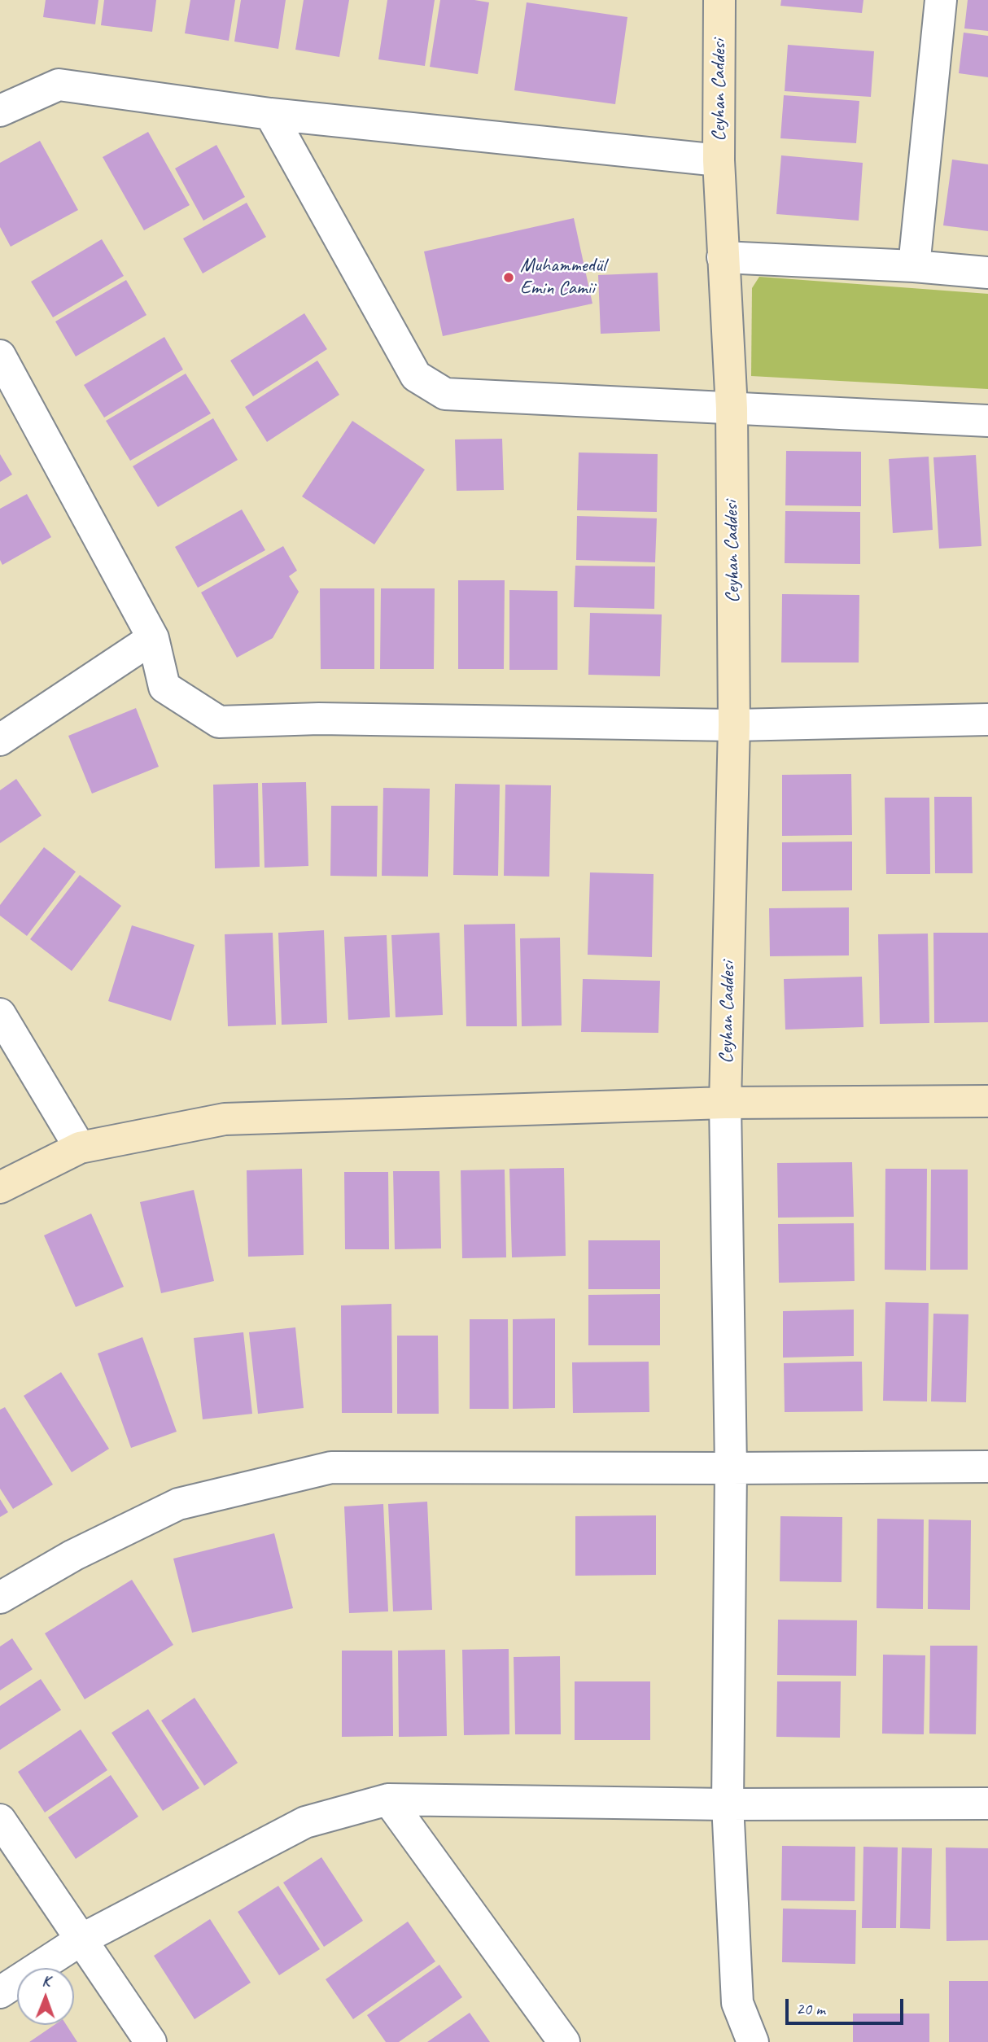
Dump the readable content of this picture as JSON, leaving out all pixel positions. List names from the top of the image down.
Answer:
{
  "streets": {
    "main road": ["Ceyhan Caddesi"]
  },
  "places": ["Muhammedül Emin Camii"],
  "scale_bar": "20 m",
  "north": "top"
}
